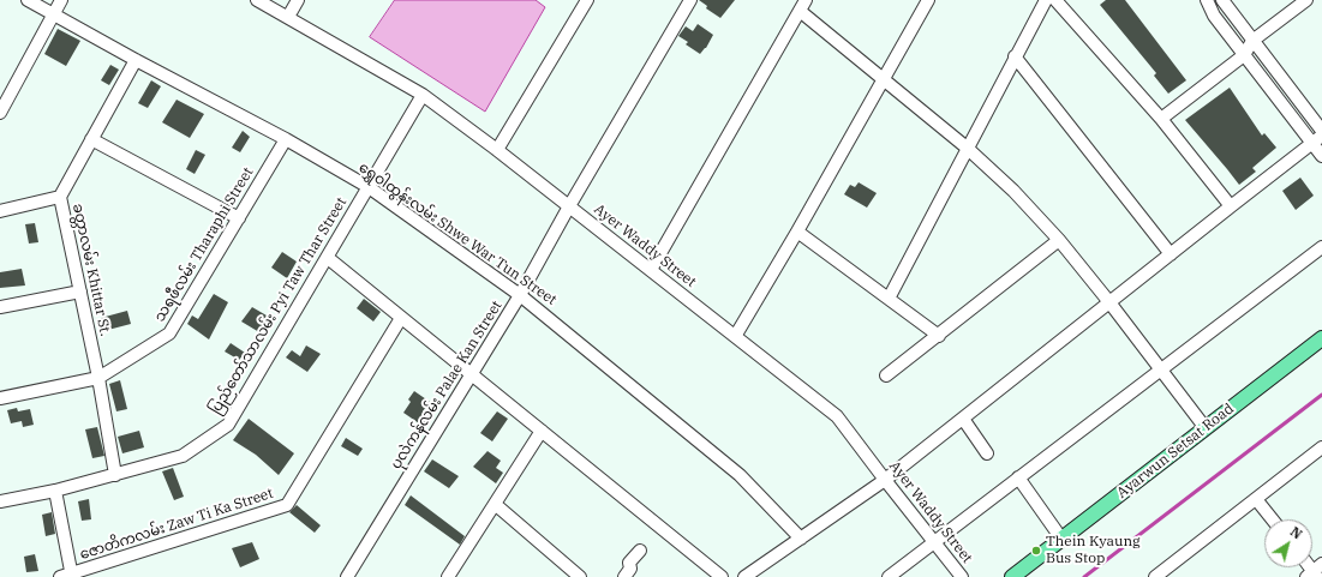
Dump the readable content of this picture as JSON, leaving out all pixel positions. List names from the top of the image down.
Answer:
{
  "streets": {
    "main road": ["Ayarwun Setsat Road"],
    "street": [
      "ရွှေဝါထွန်းလမ်း Shwe War Tun Street",
      "သရဖီလမ်း Tharaphi Street",
      "Ayer Waddy Street",
      "ခတ္တာလမ်း Khittar St.",
      "ပြည်တော်သာလမ်း Pyi Taw Thar Street",
      "ပုလဲကန်လမ်း Palae Kan Street",
      "ဇောတိကလမ်း Zaw Ti Ka Street"
    ]
  },
  "crossings": [
    ["ရွှေဝါထွန်းလမ်း Shwe War Tun Street", "သရဖီလမ်း Tharaphi Street"],
    ["ရွှေဝါထွန်းလမ်း Shwe War Tun Street", "ခတ္တာလမ်း Khittar St."],
    ["ရွှေဝါထွန်းလမ်း Shwe War Tun Street", "ပြည်တော်သာလမ်း Pyi Taw Thar Street"],
    ["ရွှေဝါထွန်းလမ်း Shwe War Tun Street", "ပုလဲကန်လမ်း Palae Kan Street"],
    ["သရဖီလမ်း Tharaphi Street", "ခတ္တာလမ်း Khittar St."],
    ["Ayer Waddy Street", "ပြည်တော်သာလမ်း Pyi Taw Thar Street"],
    ["Ayer Waddy Street", "ပုလဲကန်လမ်း Palae Kan Street"],
    ["ခတ္တာလမ်း Khittar St.", "ပြည်တော်သာလမ်း Pyi Taw Thar Street"]
  ],
  "places": ["Thein Kyaung Bus Stop"],
  "north": "top right"
}
